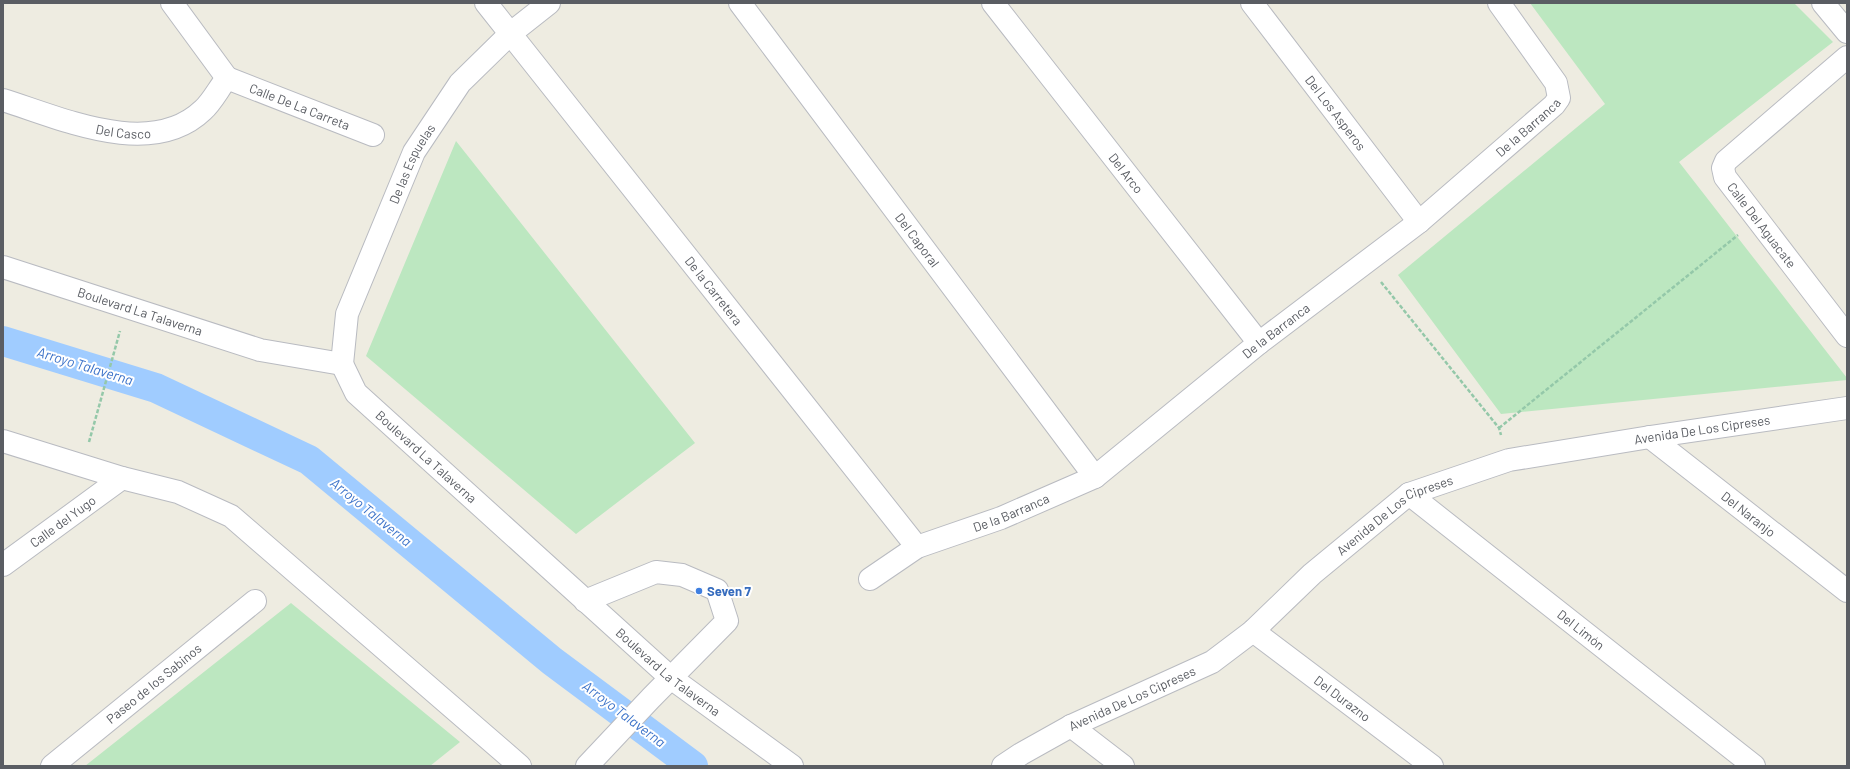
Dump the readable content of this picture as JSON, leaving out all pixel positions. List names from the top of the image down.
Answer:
{
  "streets": {
    "street": [
      "Calle De La Carreta",
      "Del Los Asperos",
      "De la Barranca",
      "Del Casco",
      "De las Espuelas",
      "Del Arco",
      "Calle Del Aguacate",
      "Del Caporal",
      "De la Carretera",
      "Boulevard La Talaverna",
      "Avenida De Los Cipreses",
      "Del Naranjo",
      "Calle del Yugo",
      "Del Limón",
      "Paseo de los Sabinos",
      "Del Durazno"
    ]
  },
  "crossings": [
    ["Calle De La Carreta", "Del Casco"],
    ["Del Los Asperos", "De la Barranca"],
    ["De la Barranca", "Del Arco"],
    ["De la Barranca", "Del Caporal"],
    ["De la Barranca", "De la Carretera"],
    ["De las Espuelas", "De la Carretera"],
    ["De las Espuelas", "Boulevard La Talaverna"],
    ["Avenida De Los Cipreses", "Del Naranjo"],
    ["Avenida De Los Cipreses", "Del Limón"],
    ["Avenida De Los Cipreses", "Del Durazno"]
  ],
  "water": ["Arroyo Talaverna"],
  "places": ["Seven 7"]
}
